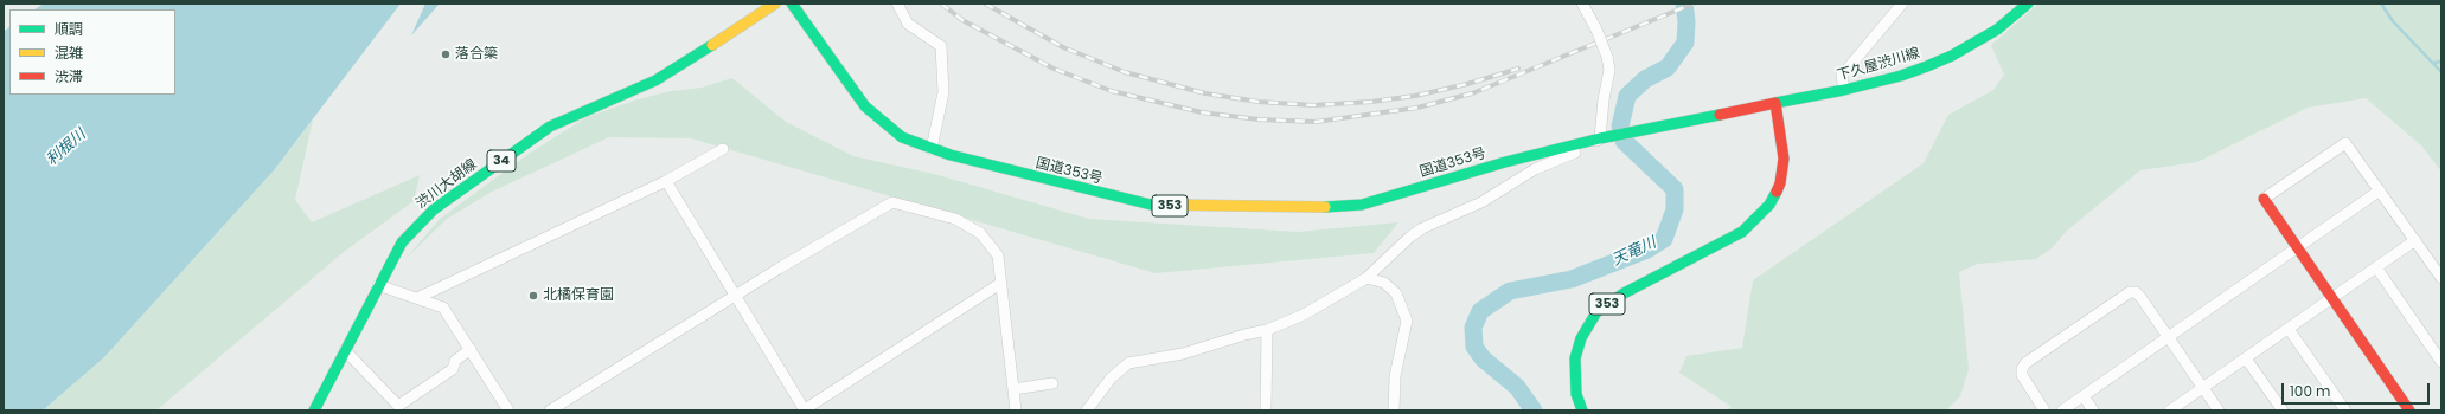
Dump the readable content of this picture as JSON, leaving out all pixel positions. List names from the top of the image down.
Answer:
{
  "streets": {
    "main road": [
      "下久屋渋川線",
      "34",
      "国道353号",
      "渋川大胡線",
      "353"
    ]
  },
  "crossings": [
    ["下久屋渋川線", "国道353号"],
    ["下久屋渋川線", "353"],
    ["国道353号", "353"]
  ],
  "water": ["利根川", "天竜川"],
  "places": ["落合簗", "北橘保育園"],
  "legend": ["順調", "混雑", "渋滞"],
  "scale_bar": "100 m"
}
